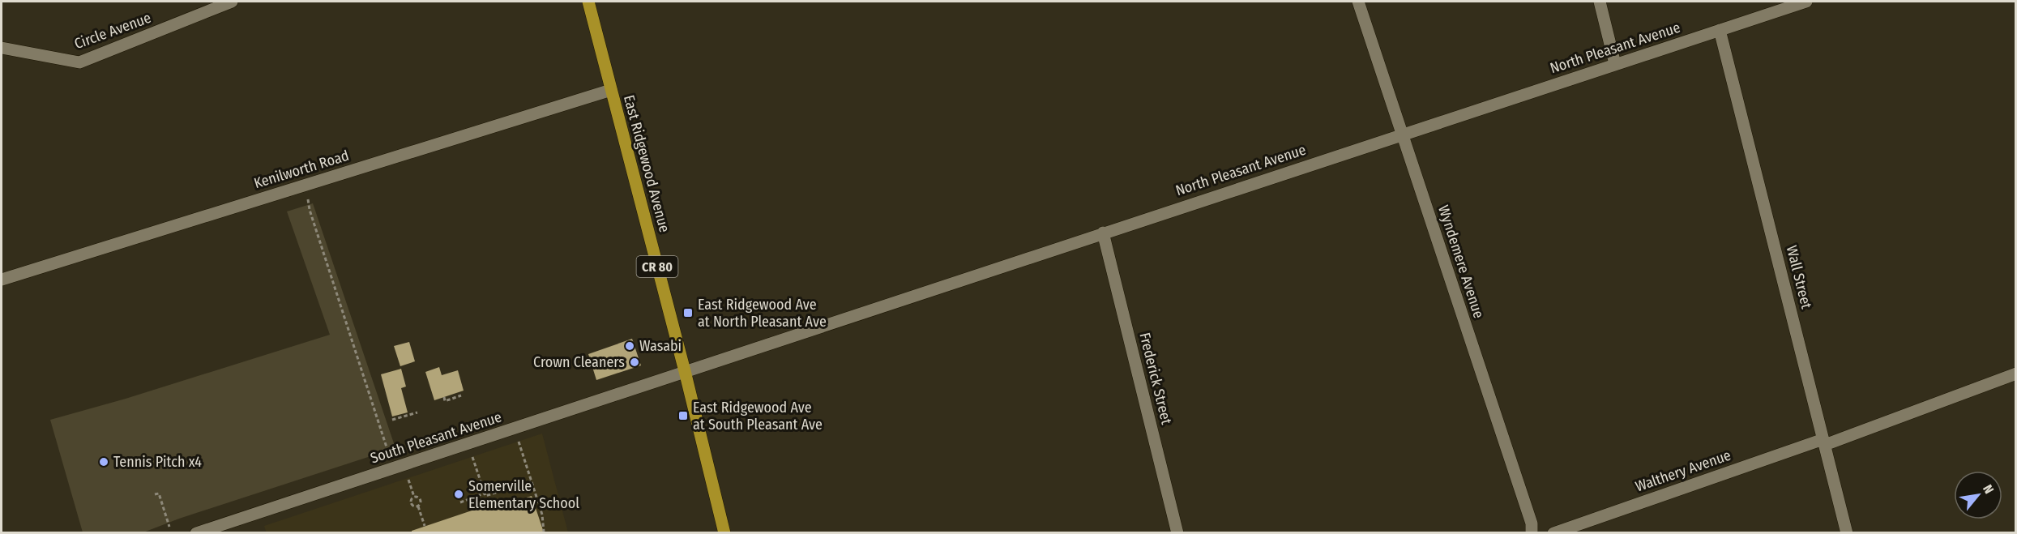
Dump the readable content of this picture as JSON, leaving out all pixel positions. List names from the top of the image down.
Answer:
{
  "streets": {
    "main road": ["East Ridgewood Avenue", "CR 80"],
    "street": [
      "Circle Avenue",
      "North Pleasant Avenue",
      "Kenilworth Road",
      "Wyndemere Avenue",
      "Wall Street",
      "Frederick Street",
      "South Pleasant Avenue",
      "Walthery Avenue"
    ]
  },
  "crossings": [
    ["North Pleasant Avenue", "East Ridgewood Avenue"],
    ["North Pleasant Avenue", "Wyndemere Avenue"],
    ["North Pleasant Avenue", "Wall Street"],
    ["North Pleasant Avenue", "Frederick Street"],
    ["North Pleasant Avenue", "South Pleasant Avenue"],
    ["East Ridgewood Avenue", "Kenilworth Road"],
    ["East Ridgewood Avenue", "South Pleasant Avenue"],
    ["Wall Street", "Walthery Avenue"]
  ],
  "places": {
    "transit": ["East Ridgewood Ave at North Pleasant Ave", "East Ridgewood Ave at South Pleasant Ave"],
    "other": [
      "Wasabi",
      "Crown Cleaners",
      "Tennis Pitch x4",
      "Somerville Elementary School"
    ]
  },
  "north": "top right"
}
